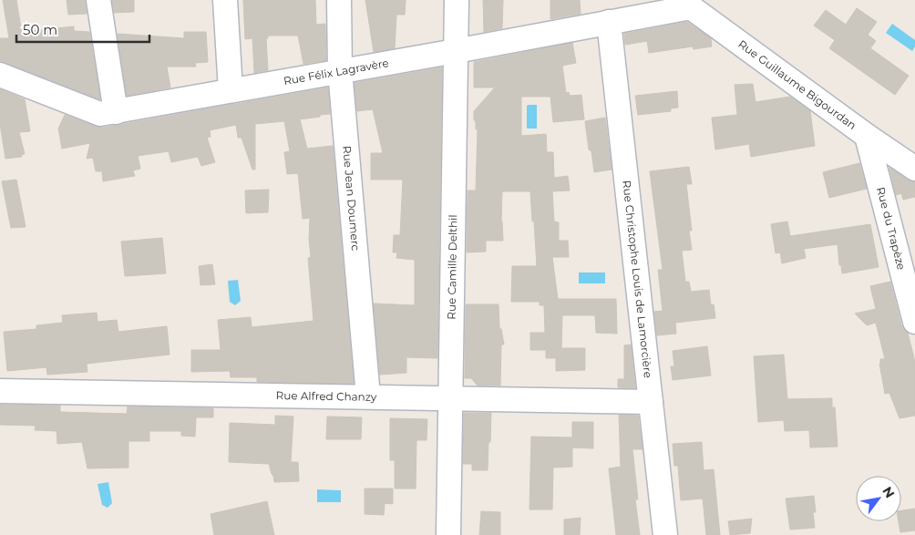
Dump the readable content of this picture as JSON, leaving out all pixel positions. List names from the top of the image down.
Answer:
{
  "streets": {
    "street": [
      "Rue Félix Lagravère",
      "Rue Guillaume Bigourdan",
      "Rue Jean Doumerc",
      "Rue du Trapèze",
      "Rue Camille Delthil",
      "Rue Christophe Louis de Lamorcière",
      "Rue Alfred Chanzy"
    ]
  },
  "crossings": [
    ["Rue Félix Lagravère", "Rue Guillaume Bigourdan"],
    ["Rue Félix Lagravère", "Rue Jean Doumerc"],
    ["Rue Félix Lagravère", "Rue Camille Delthil"],
    ["Rue Félix Lagravère", "Rue Christophe Louis de Lamorcière"],
    ["Rue Guillaume Bigourdan", "Rue du Trapèze"],
    ["Rue Jean Doumerc", "Rue Alfred Chanzy"],
    ["Rue Camille Delthil", "Rue Alfred Chanzy"],
    ["Rue Christophe Louis de Lamorcière", "Rue Alfred Chanzy"]
  ],
  "scale_bar": "50 m",
  "north": "top right"
}
